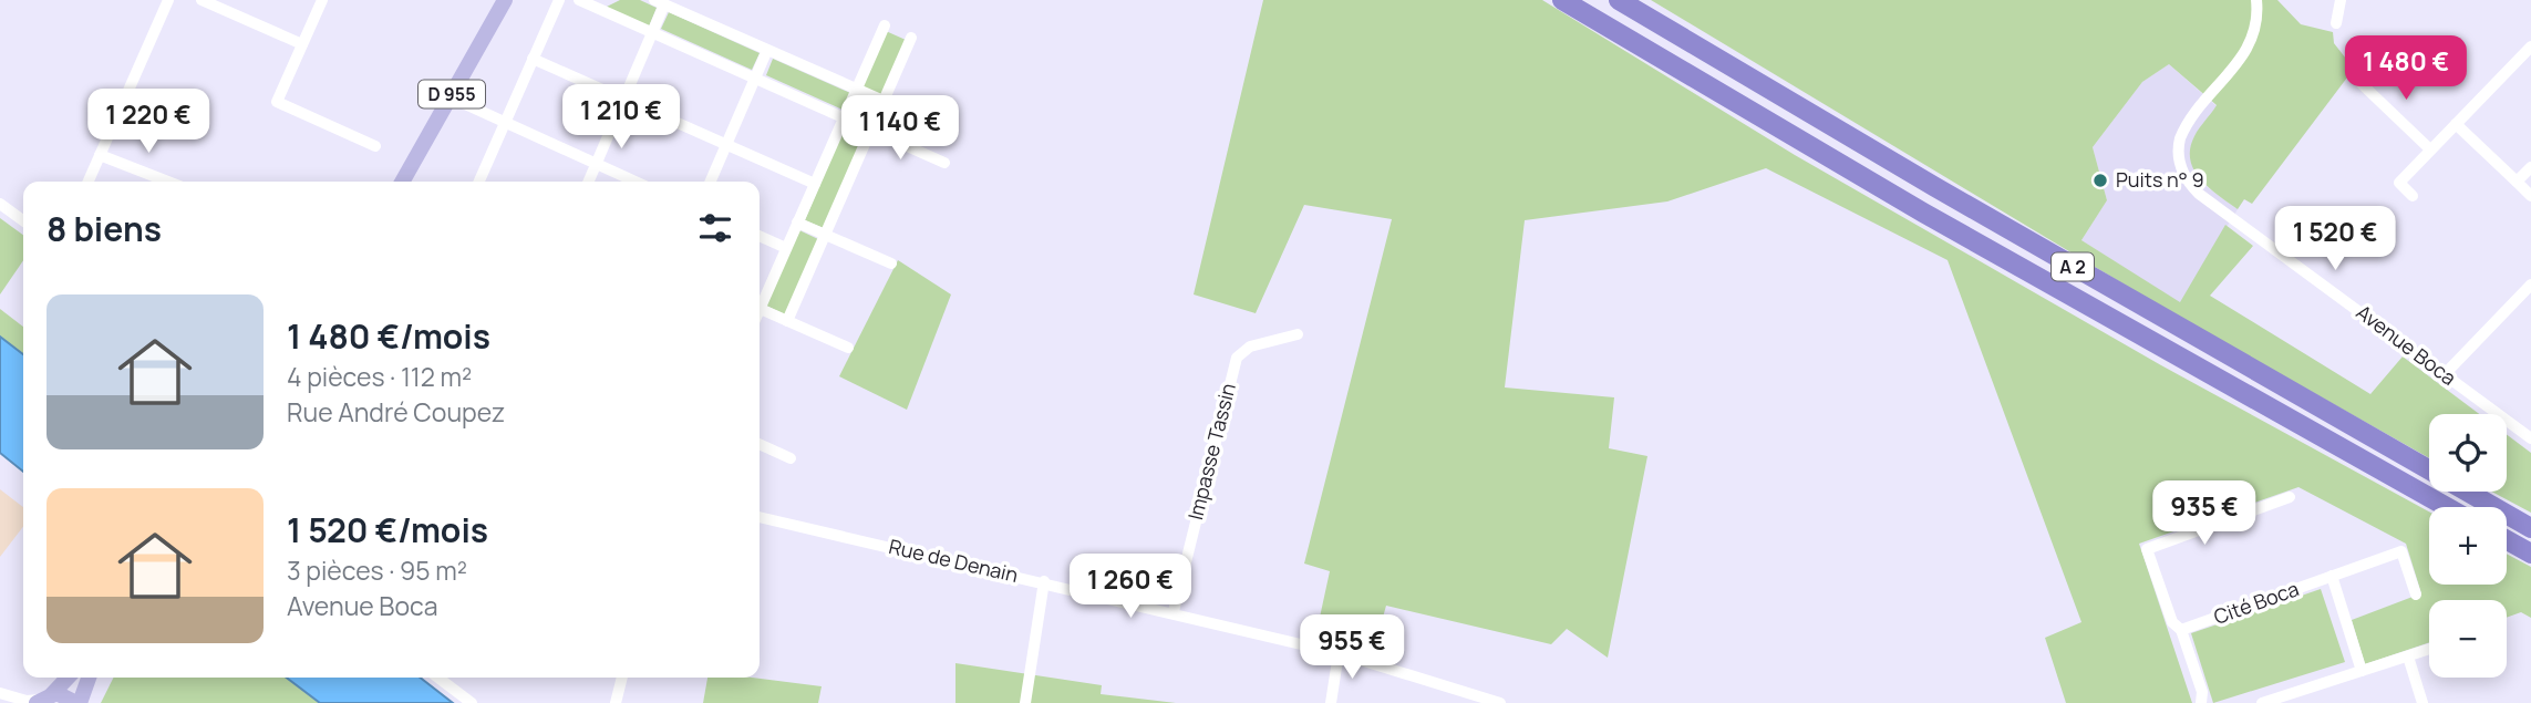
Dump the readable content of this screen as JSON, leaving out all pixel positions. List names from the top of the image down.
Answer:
{
  "streets": {
    "highway": ["A 2"],
    "main road": ["D 955"],
    "street": [
      "Avenue Boca",
      "Impasse Tassin",
      "Rue de Denain",
      "Cité Boca"
    ]
  },
  "crossings": [
    ["Impasse Tassin", "Rue de Denain"]
  ],
  "places": ["Puits n° 9"],
  "page": {
    "price": [
      "1 480 €",
      "1 210 €",
      "1 220 €",
      "1 140 €",
      "1 520 €",
      "935 €",
      "1 260 €",
      "955 €"
    ],
    "heading": "8 biens",
    "list": [
      {
        "name": "1 480 €/mois",
        "note": "4 pièces · 112 m² · Rue André Coupez"
      },
      {
        "name": "1 520 €/mois",
        "note": "3 pièces · 95 m² · Avenue Boca"
      }
    ],
    "map_buttons": ["+", "−"]
  }
}
